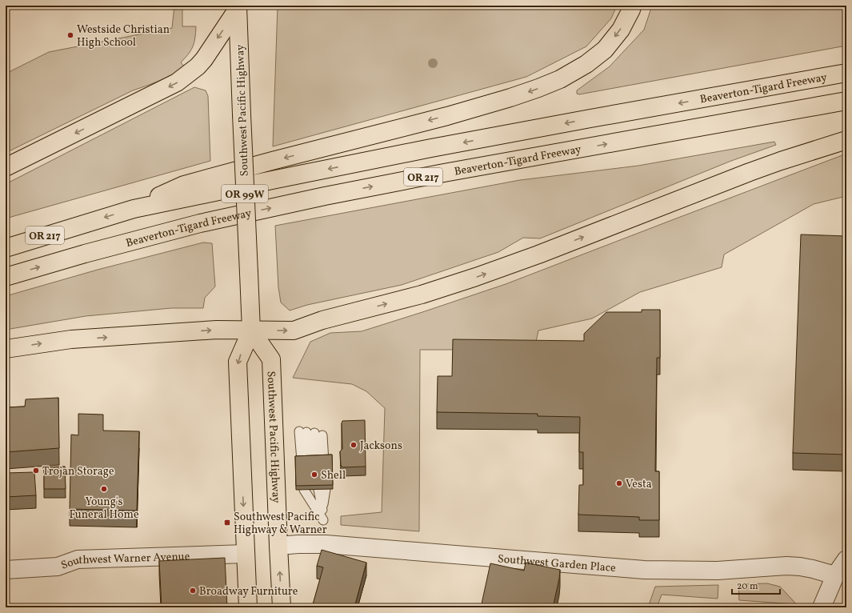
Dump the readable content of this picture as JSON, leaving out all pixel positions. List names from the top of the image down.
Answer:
{
  "streets": {
    "highway": [
      "Beaverton-Tigard Freeway",
      "Southwest Pacific Highway",
      "OR 217",
      "OR 99W"
    ],
    "street": ["Southwest Warner Avenue", "Southwest Garden Place"]
  },
  "crossings": [
    ["Southwest Pacific Highway", "Southwest Warner Avenue"],
    ["Southwest Pacific Highway", "Southwest Garden Place"]
  ],
  "places": {
    "other": [
      "Westside Christian High School",
      "Jacksons",
      "Trojan Storage",
      "Shell",
      "Vesta",
      "Young's Funeral Home",
      "Broadway Furniture"
    ],
    "transit": ["Southwest Pacific Highway & Warner"]
  },
  "scale_bar": "20 m"
}
